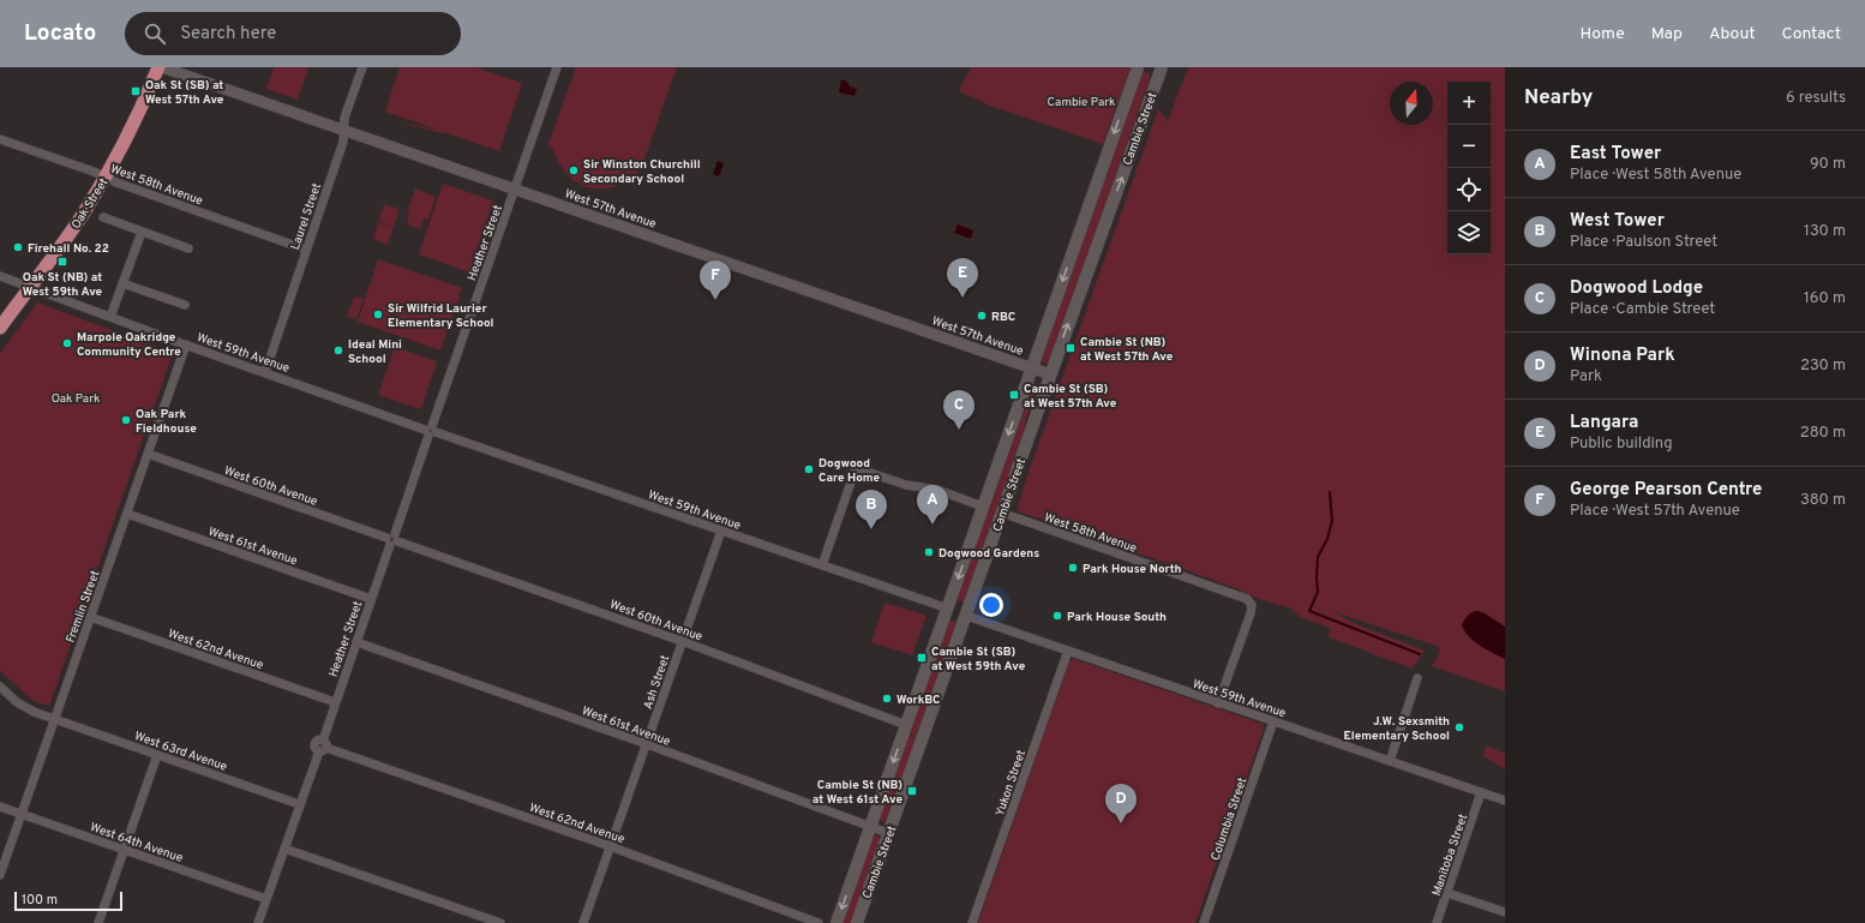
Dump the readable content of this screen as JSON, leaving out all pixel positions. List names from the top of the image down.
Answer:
{
  "streets": {
    "main road": ["Cambie Street", "Oak Street"],
    "street": [
      "West 58th Avenue",
      "West 57th Avenue",
      "Laurel Street",
      "Heather Street",
      "West 59th Avenue",
      "West 60th Avenue",
      "West 61st Avenue",
      "Fremlin Street",
      "West 62nd Avenue",
      "Ash Street",
      "West 63rd Avenue",
      "Yukon Street",
      "Columbia Street",
      "West 64th Avenue",
      "Manitoba Street"
    ]
  },
  "crossings": [
    ["Cambie Street", "West 58th Avenue"],
    ["Cambie Street", "West 57th Avenue"],
    ["Cambie Street", "West 59th Avenue"],
    ["Cambie Street", "West 60th Avenue"],
    ["Cambie Street", "West 61st Avenue"],
    ["West 58th Avenue", "Oak Street"],
    ["West 58th Avenue", "Laurel Street"],
    ["West 58th Avenue", "West 59th Avenue"],
    ["Oak Street", "West 57th Avenue"],
    ["Oak Street", "West 59th Avenue"],
    ["West 57th Avenue", "Laurel Street"],
    ["West 57th Avenue", "Heather Street"],
    ["Laurel Street", "West 59th Avenue"],
    ["Heather Street", "West 59th Avenue"],
    ["Heather Street", "West 60th Avenue"],
    ["Heather Street", "West 61st Avenue"],
    ["Heather Street", "West 62nd Avenue"],
    ["Heather Street", "West 63rd Avenue"],
    ["Heather Street", "West 64th Avenue"],
    ["West 59th Avenue", "Fremlin Street"],
    ["West 59th Avenue", "Ash Street"],
    ["West 59th Avenue", "Yukon Street"],
    ["West 59th Avenue", "Columbia Street"],
    ["West 59th Avenue", "Manitoba Street"],
    ["West 60th Avenue", "Fremlin Street"],
    ["West 60th Avenue", "Ash Street"],
    ["West 61st Avenue", "Fremlin Street"],
    ["West 61st Avenue", "Ash Street"],
    ["Fremlin Street", "West 62nd Avenue"],
    ["Fremlin Street", "West 63rd Avenue"],
    ["Fremlin Street", "West 64th Avenue"],
    ["West 62nd Avenue", "Ash Street"]
  ],
  "parks": ["Cambie Park", "Oak Park"],
  "places": {
    "transit": [
      "Oak St (SB) at West 57th Ave",
      "Oak St (NB) at West 59th Ave",
      "Cambie St (NB) at West 57th Ave",
      "Cambie St (SB) at West 57th Ave",
      "Cambie St (SB) at West 59th Ave",
      "Cambie St (NB) at West 61st Ave"
    ],
    "other": [
      "Sir Winston Churchill Secondary School",
      "Firehall No. 22",
      "Sir Wilfrid Laurier Elementary School",
      "RBC",
      "Marpole Oakridge Community Centre",
      "Ideal Mini School",
      "Oak Park Fieldhouse",
      "Dogwood Care Home",
      "Dogwood Gardens",
      "Park House North",
      "Park House South",
      "WorkBC",
      "J.W. Sexsmith Elementary School"
    ]
  },
  "scale_bar": "100 m",
  "north": "top",
  "page": {
    "header": "Locato",
    "search": "Search here",
    "nav": [
      "Home",
      "Map",
      "About",
      "Contact"
    ],
    "heading": ["Nearby", "6 results"],
    "map_buttons": ["+", "−"],
    "list": [
      {
        "mark": "A",
        "name": "East Tower",
        "note": "Place · West 58th Avenue",
        "value": "90 m"
      },
      {
        "mark": "B",
        "name": "West Tower",
        "note": "Place · Paulson Street",
        "value": "130 m"
      },
      {
        "mark": "C",
        "name": "Dogwood Lodge",
        "note": "Place · Cambie Street",
        "value": "160 m"
      },
      {
        "mark": "D",
        "name": "Winona Park",
        "note": "Park",
        "value": "230 m"
      },
      {
        "mark": "E",
        "name": "Langara",
        "note": "Public building",
        "value": "280 m"
      },
      {
        "mark": "F",
        "name": "George Pearson Centre",
        "note": "Place · West 57th Avenue",
        "value": "380 m"
      }
    ],
    "pins": [
      "E",
      "F",
      "C",
      "A",
      "B",
      "D"
    ],
    "scale": "100 m"
  }
}
